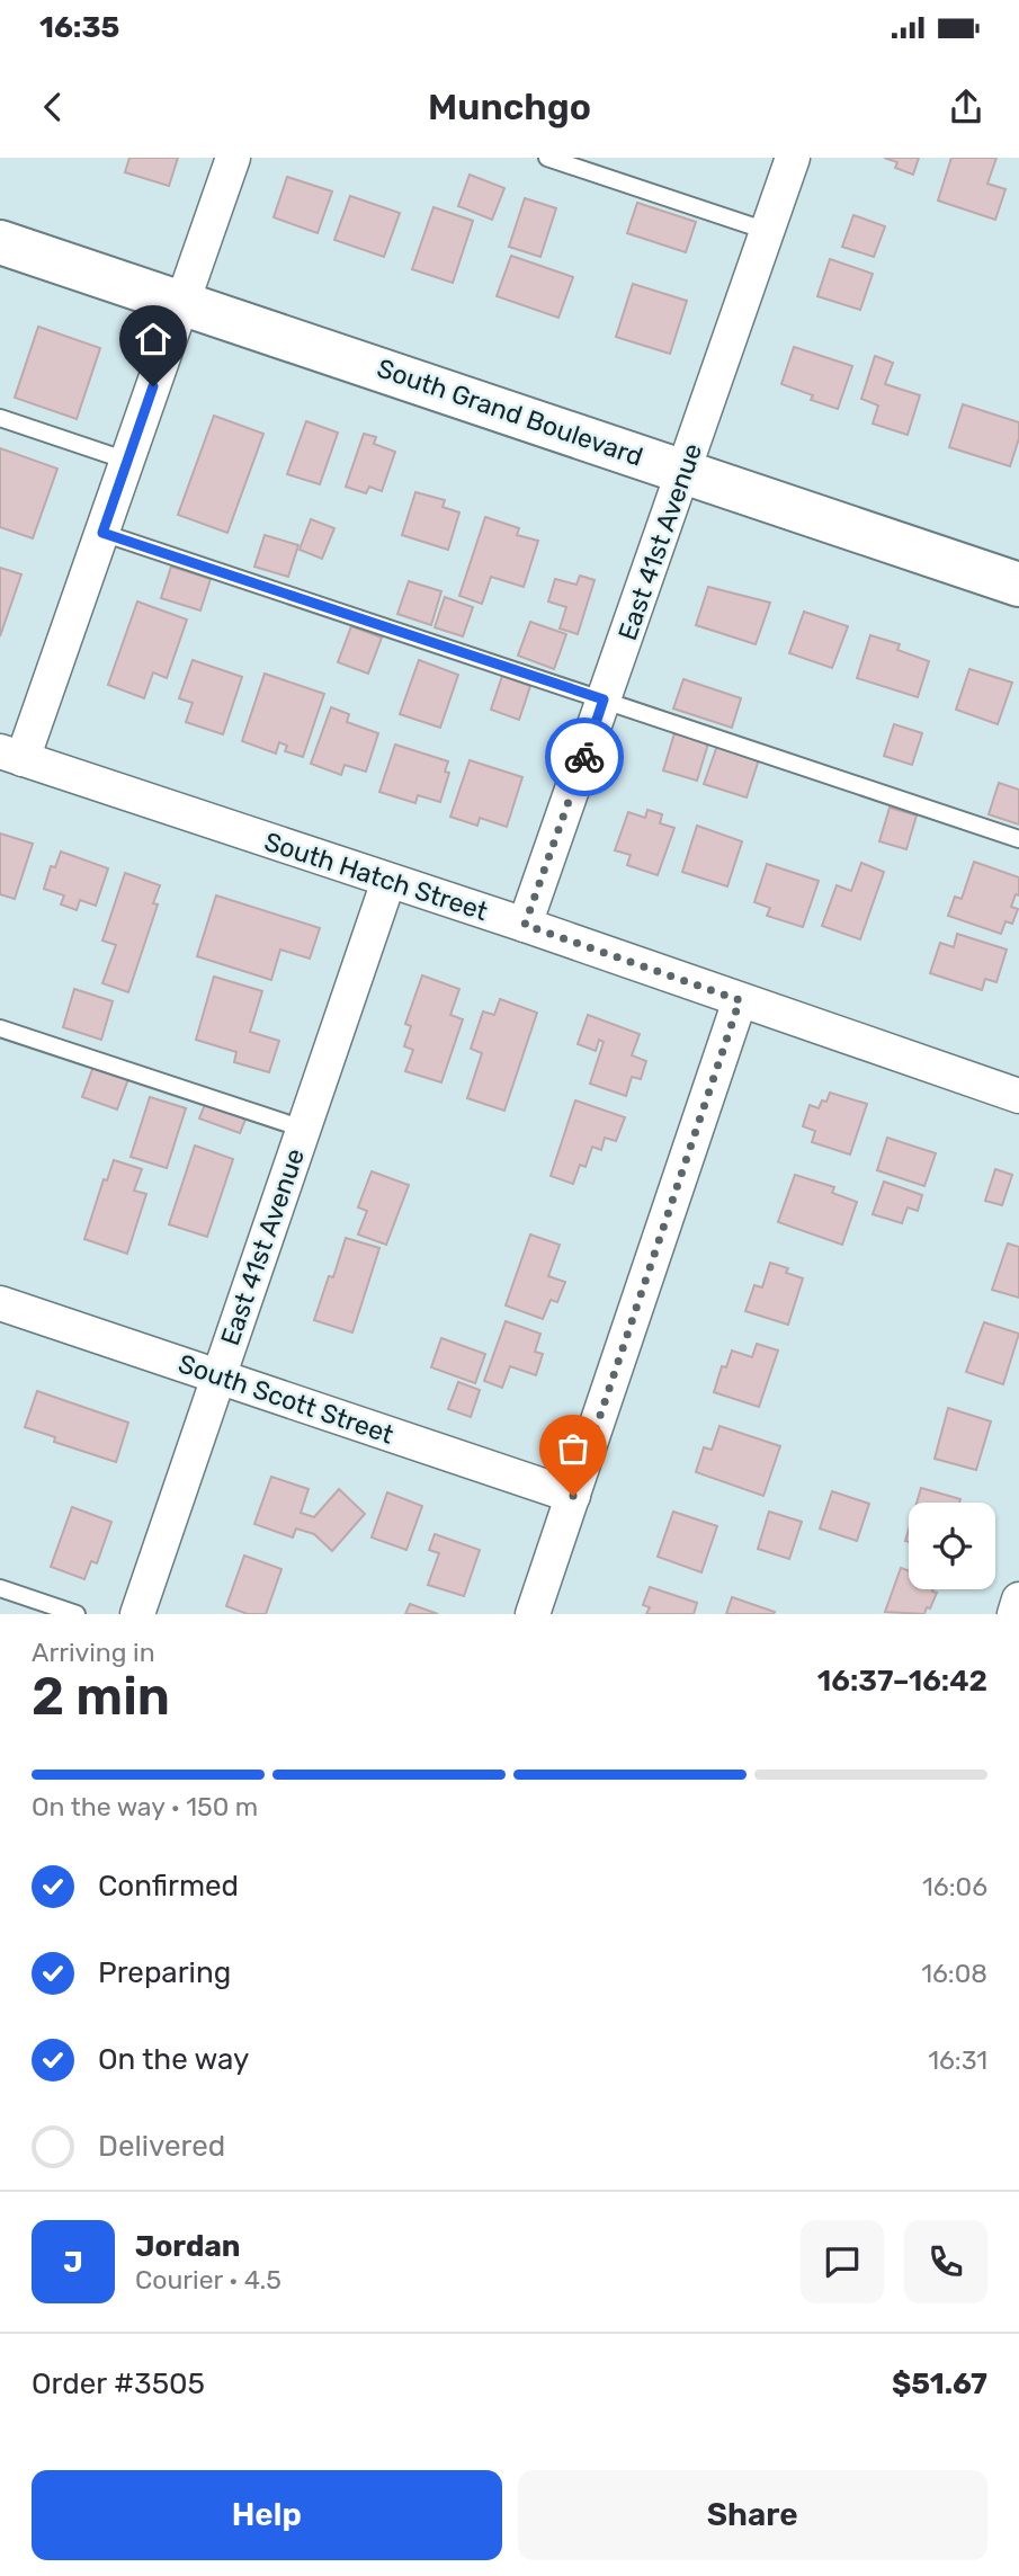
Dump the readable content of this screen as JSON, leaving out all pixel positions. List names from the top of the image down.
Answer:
{
  "streets": {
    "main road": ["South Grand Boulevard"],
    "street": ["East 41st Avenue", "South Hatch Street", "South Scott Street"]
  },
  "crossings": [
    ["South Grand Boulevard", "East 41st Avenue"],
    ["East 41st Avenue", "South Hatch Street"],
    ["East 41st Avenue", "South Scott Street"]
  ],
  "page": {
    "status": "16:35",
    "header": "Munchgo",
    "heading": ["2 min", "Arriving in", "16:37–16:42"],
    "panel": [
      "Jordan",
      "Courier · 4.5",
      "Order #3505",
      "$51.67"
    ],
    "bar": "On the way · 150 m",
    "list": [
      ["Confirmed", "16:06"],
      ["Preparing", "16:08"],
      ["On the way", "16:31"],
      "Delivered"
    ],
    "round": "J",
    "buttons": ["Help", "Share"]
  }
}
